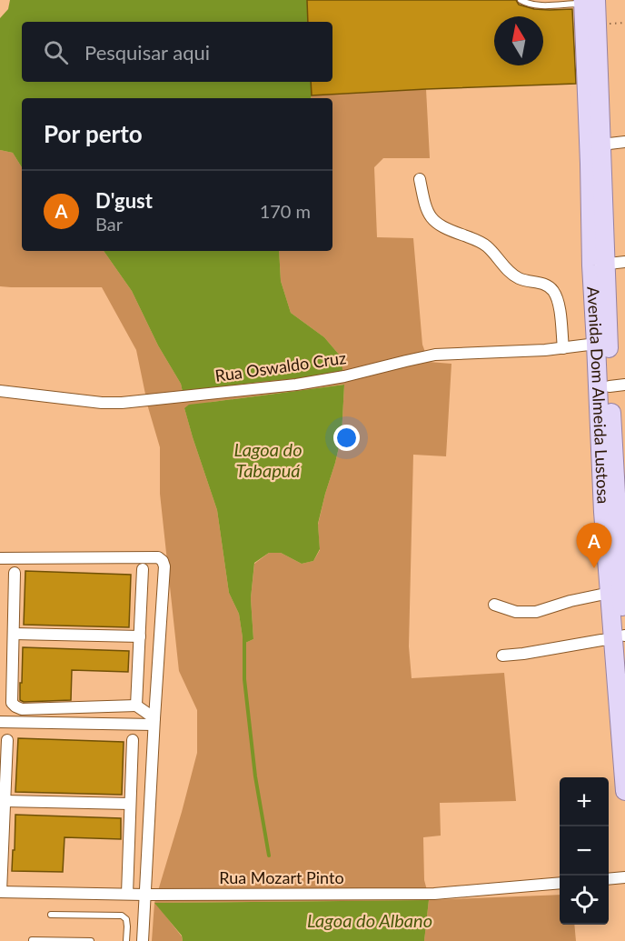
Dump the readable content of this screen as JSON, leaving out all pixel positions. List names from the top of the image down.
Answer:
{
  "streets": {
    "main road": ["Avenida Dom Almeida Lustosa"],
    "street": ["Rua Oswaldo Cruz", "Rua Mozart Pinto"]
  },
  "crossings": [
    ["Rua Oswaldo Cruz", "Avenida Dom Almeida Lustosa"]
  ],
  "water": ["Lagoa do Tabapuá", "Lagoa do Albano"],
  "north": "top",
  "page": {
    "search": "Pesquisar aqui",
    "heading": "Por perto",
    "list": [
      {
        "mark": "A",
        "name": "D'gust",
        "note": "Bar",
        "value": "170 m"
      }
    ],
    "pins": "A",
    "map_buttons": ["+", "−"]
  }
}
